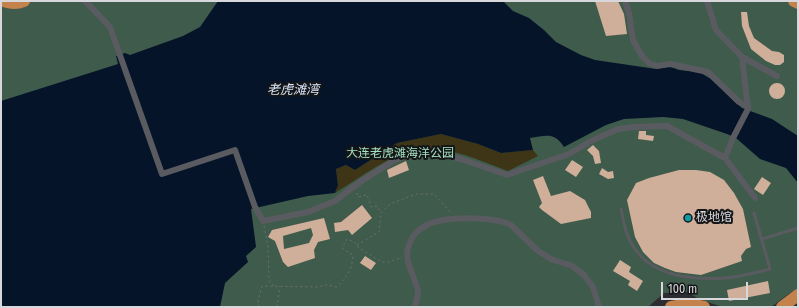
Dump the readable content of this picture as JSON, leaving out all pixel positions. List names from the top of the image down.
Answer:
{
  "water": ["老虎滩湾"],
  "parks": ["大连老虎滩海洋公园"],
  "places": ["极地馆"],
  "scale_bar": "100 m"
}
